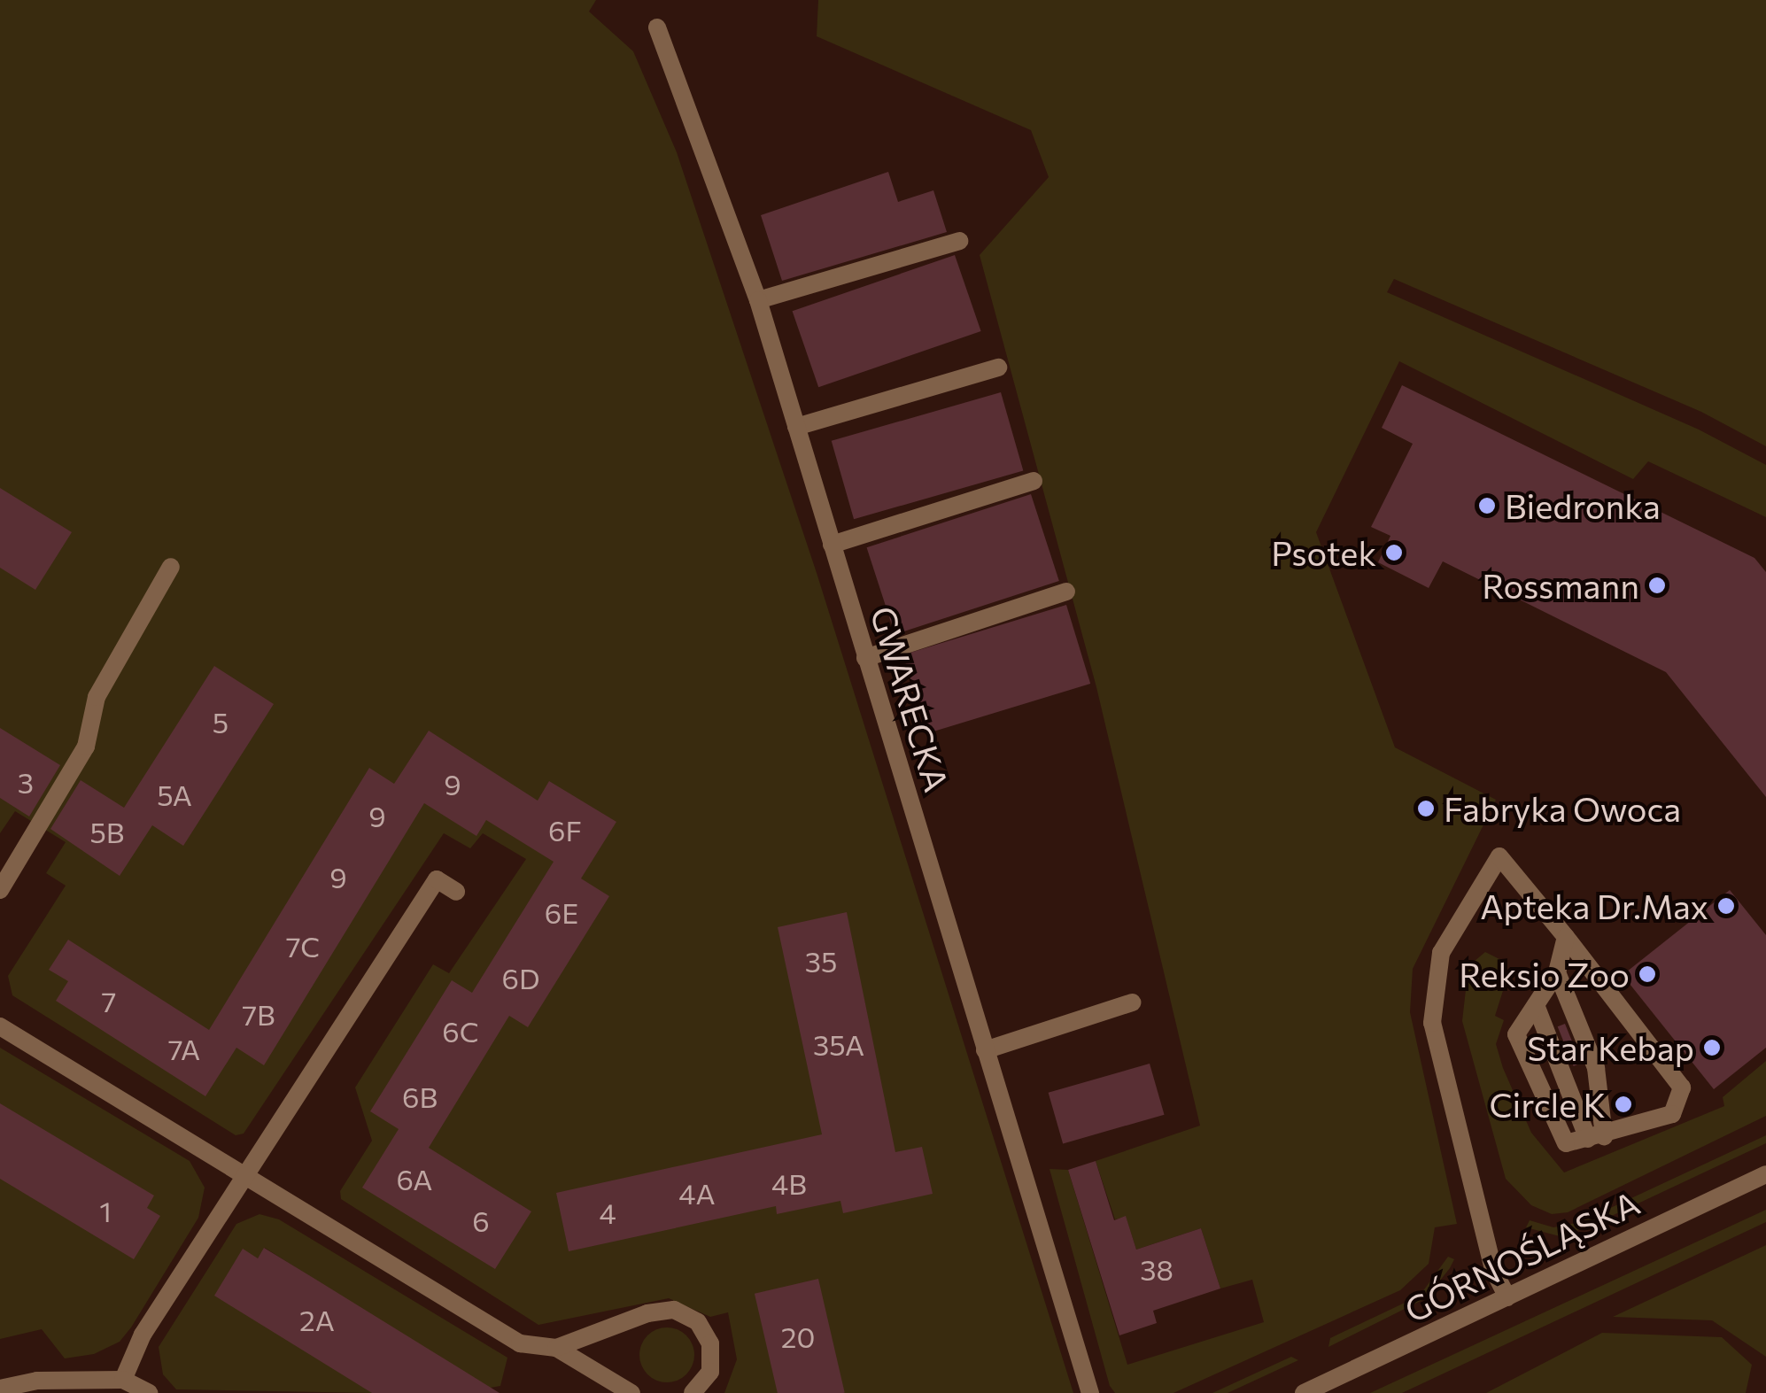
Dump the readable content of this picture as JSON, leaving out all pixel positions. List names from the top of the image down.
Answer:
{
  "streets": {
    "street": ["GWARECKA", "GÓRNOŚLĄSKA"]
  },
  "places": [
    "Biedronka",
    "Psotek",
    "Rossmann",
    "Fabryka Owoca",
    "Apteka Dr.Max",
    "Reksio Zoo",
    "Star Kebap",
    "Circle K"
  ],
  "house_numbers": [
    "5",
    "3",
    "9",
    "5A",
    "9",
    "6F",
    "5B",
    "9",
    "6E",
    "7C",
    "35",
    "6D",
    "7",
    "7B",
    "6C",
    "35A",
    "7A",
    "6B",
    "6A",
    "4B",
    "4A",
    "1",
    "4",
    "6",
    "38",
    "2A",
    "20"
  ]
}
